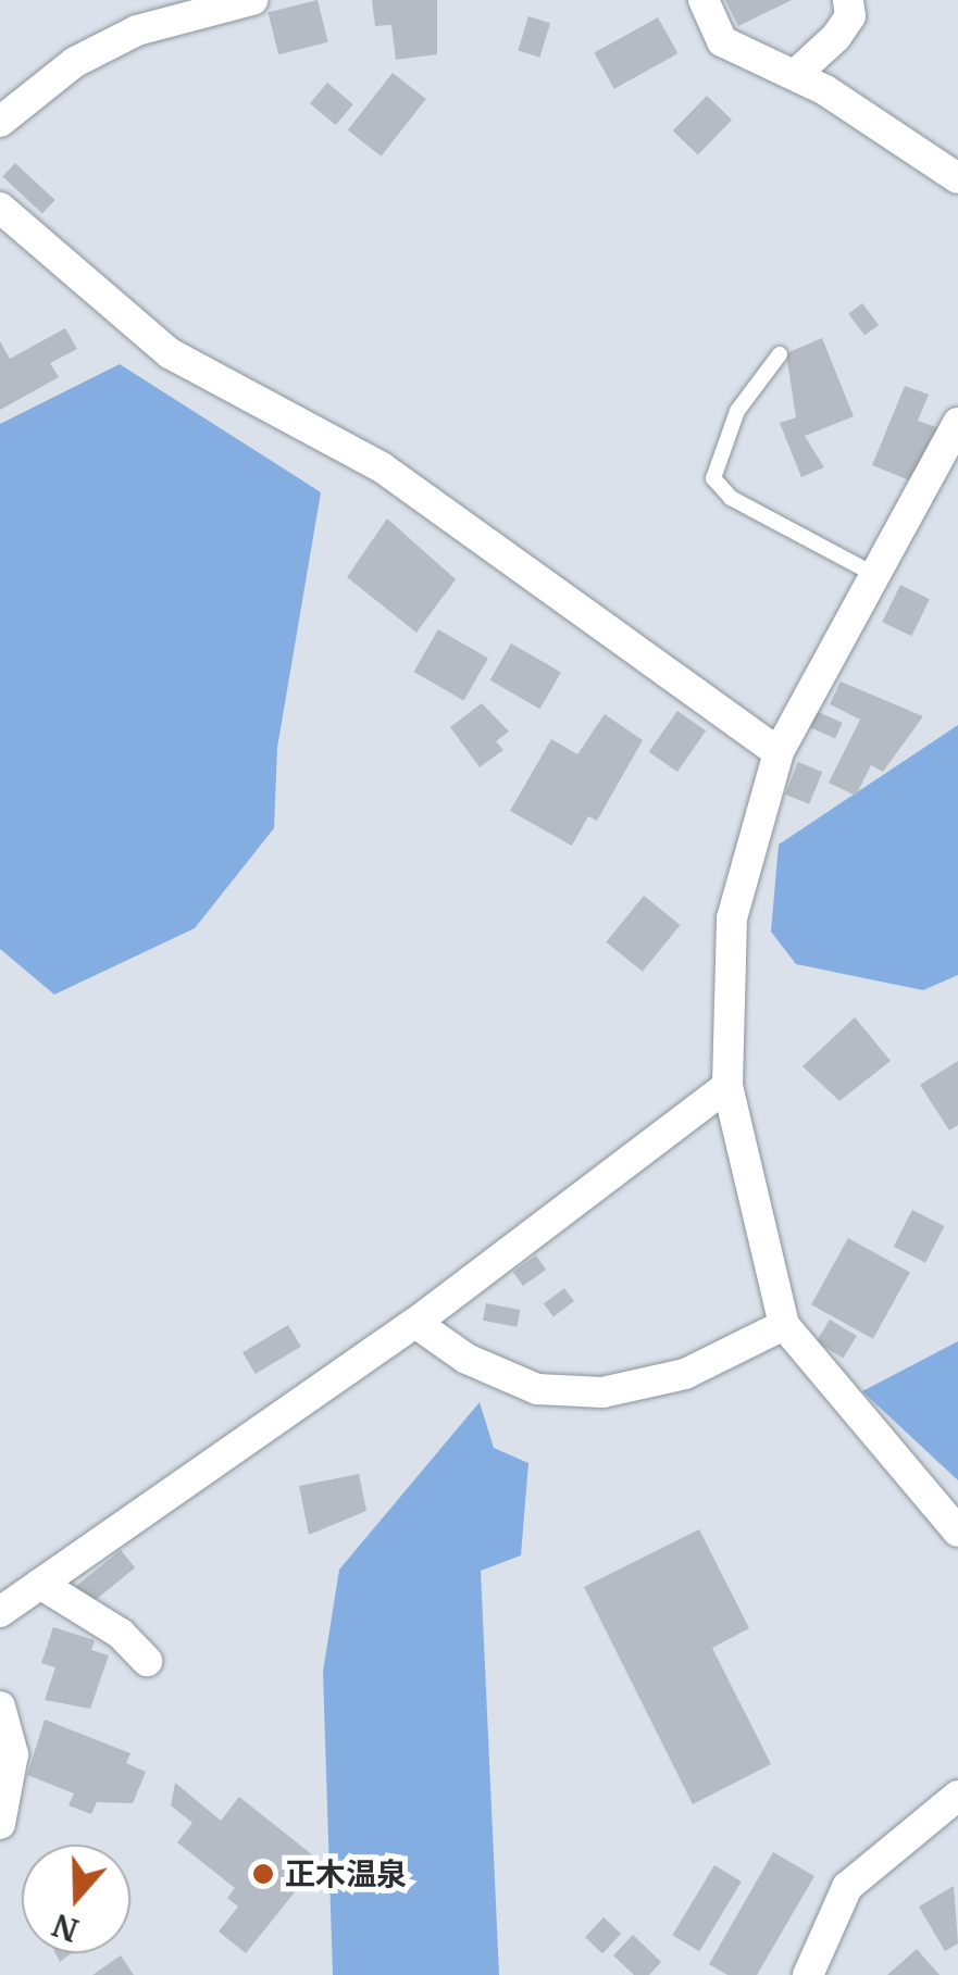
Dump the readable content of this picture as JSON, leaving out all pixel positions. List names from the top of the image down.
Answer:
{
  "places": ["正木温泉"],
  "north": "bottom"
}
